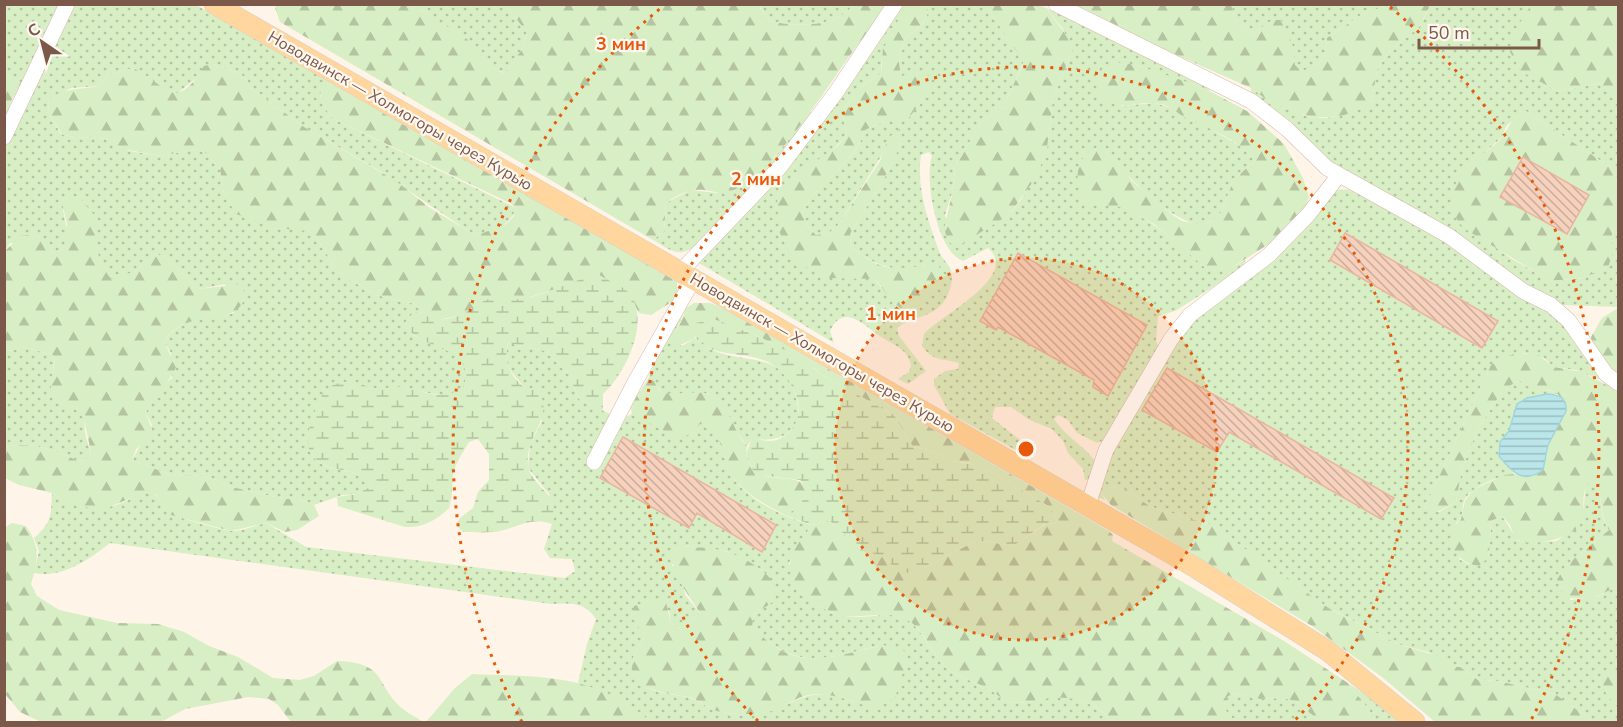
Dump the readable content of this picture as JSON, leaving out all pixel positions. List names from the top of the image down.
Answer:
{
  "streets": {
    "main road": ["Новодвинск — Холмогоры через Курью"]
  },
  "scale_bar": "50 m",
  "north": "top left",
  "rings": ["3 мин", "2 мин", "1 мин"]
}
